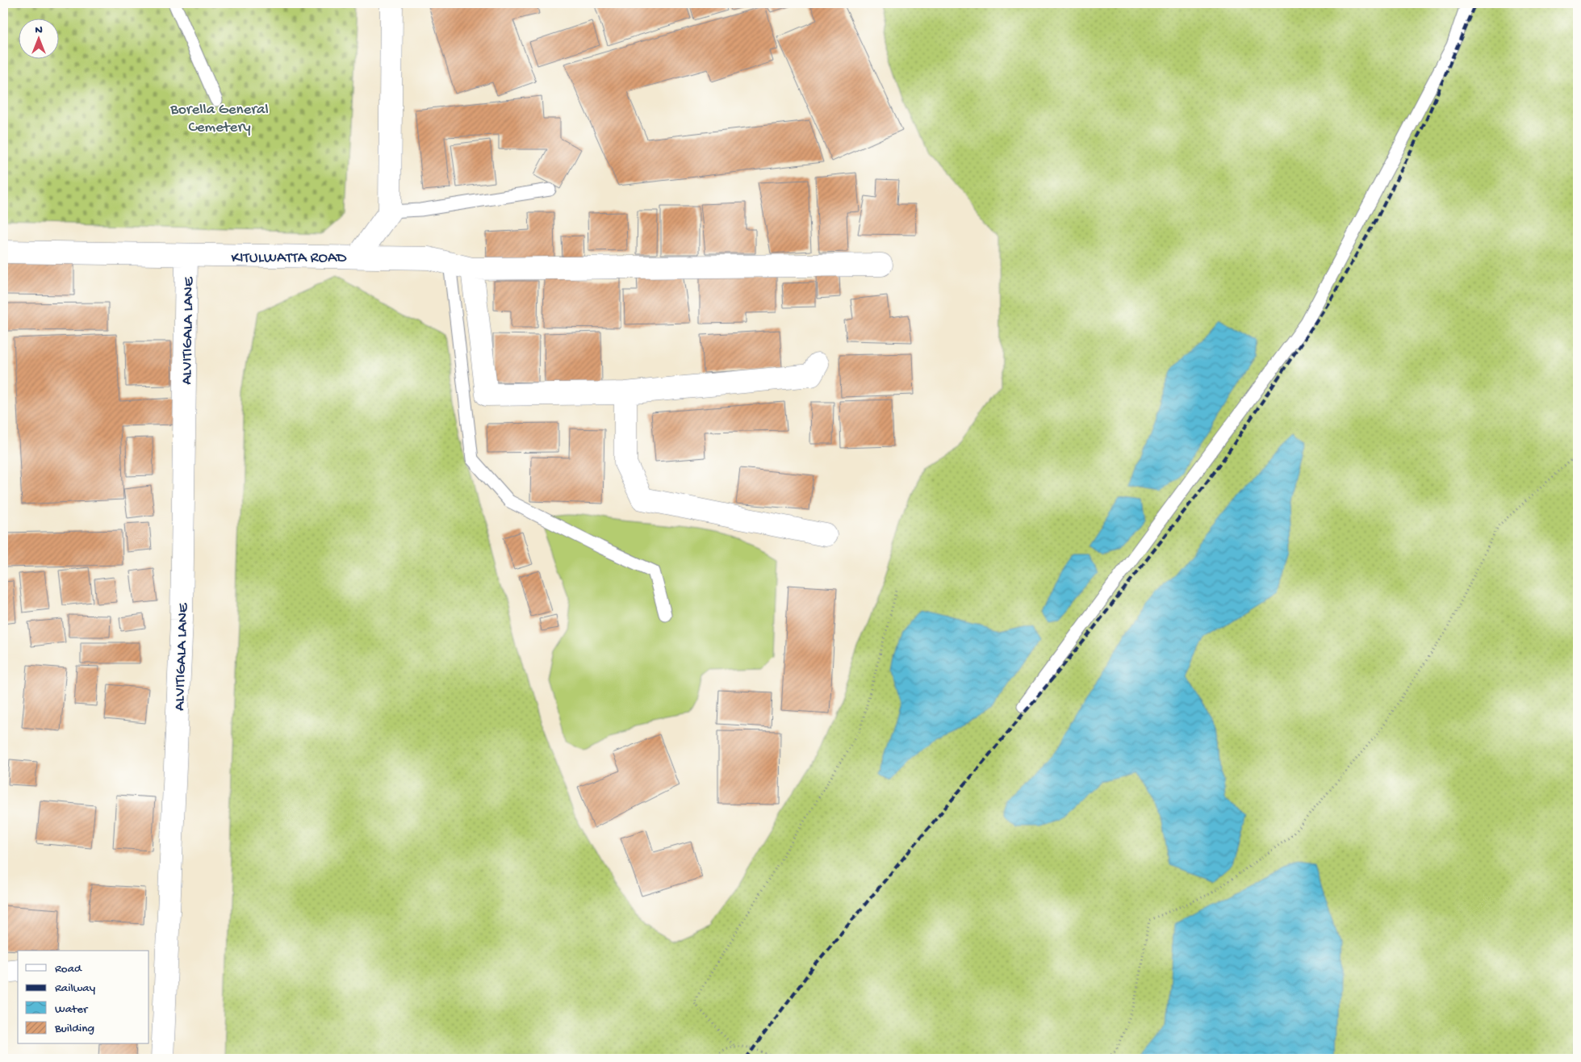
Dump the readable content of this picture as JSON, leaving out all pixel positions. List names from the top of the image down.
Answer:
{
  "streets": {
    "street": ["KITULWATTA ROAD", "ALVITIGALA LANE"]
  },
  "crossings": [
    ["KITULWATTA ROAD", "ALVITIGALA LANE"]
  ],
  "parks": ["Borella General Cemetery"],
  "legend": [
    "Road",
    "Railway",
    "Water",
    "Building"
  ],
  "north": "top"
}
